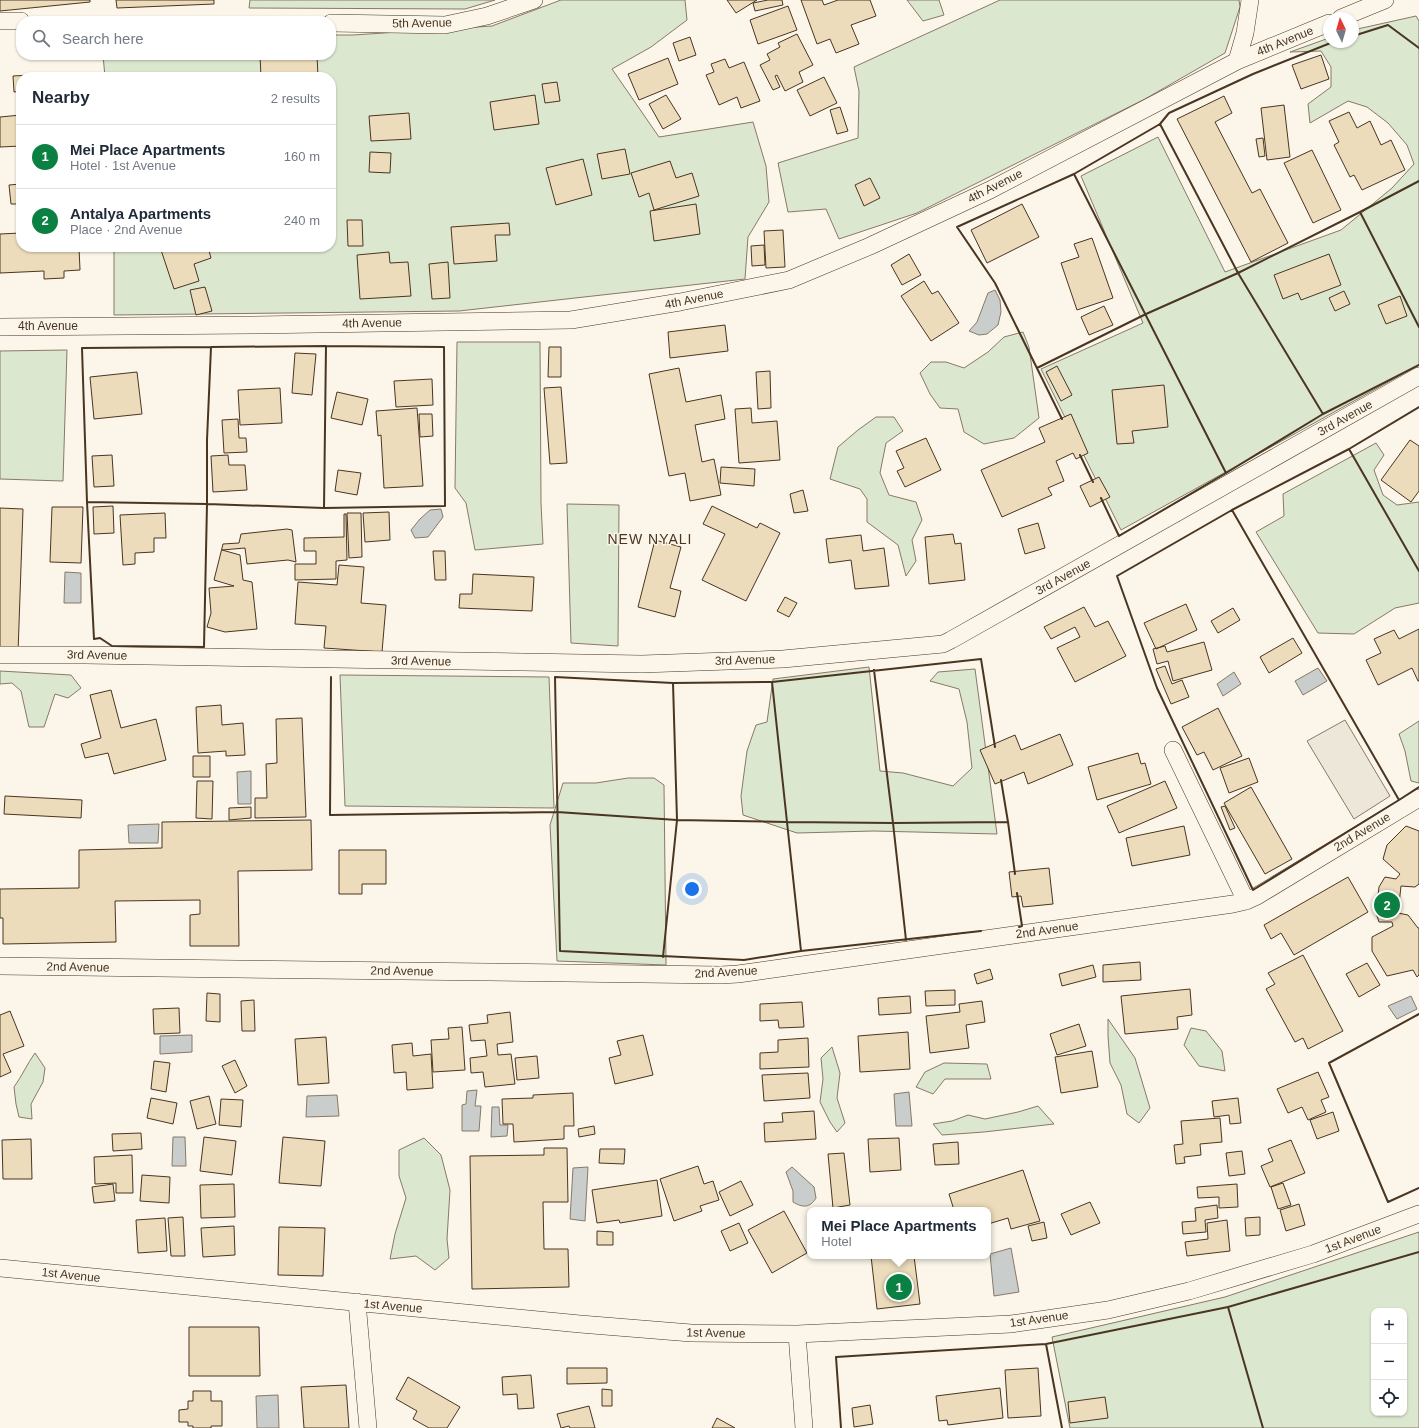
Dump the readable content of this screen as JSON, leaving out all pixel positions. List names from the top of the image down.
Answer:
{
  "streets": {
    "street": [
      "5th Avenue",
      "4th Avenue",
      "3rd Avenue",
      "2nd Avenue",
      "1st Avenue"
    ]
  },
  "districts": ["NEW NYALI"],
  "north": "top",
  "page": {
    "search": "Search here",
    "heading": ["Nearby", "2 results"],
    "list": [
      {
        "mark": "1",
        "name": "Mei Place Apartments",
        "note": "Hotel · 1st Avenue",
        "value": "160 m"
      },
      {
        "mark": "2",
        "name": "Antalya Apartments",
        "note": "Place · 2nd Avenue",
        "value": "240 m"
      }
    ],
    "pins": ["2", "1"],
    "popup": ["Mei Place Apartments", "Hotel"],
    "map_buttons": ["+", "−"]
  }
}
